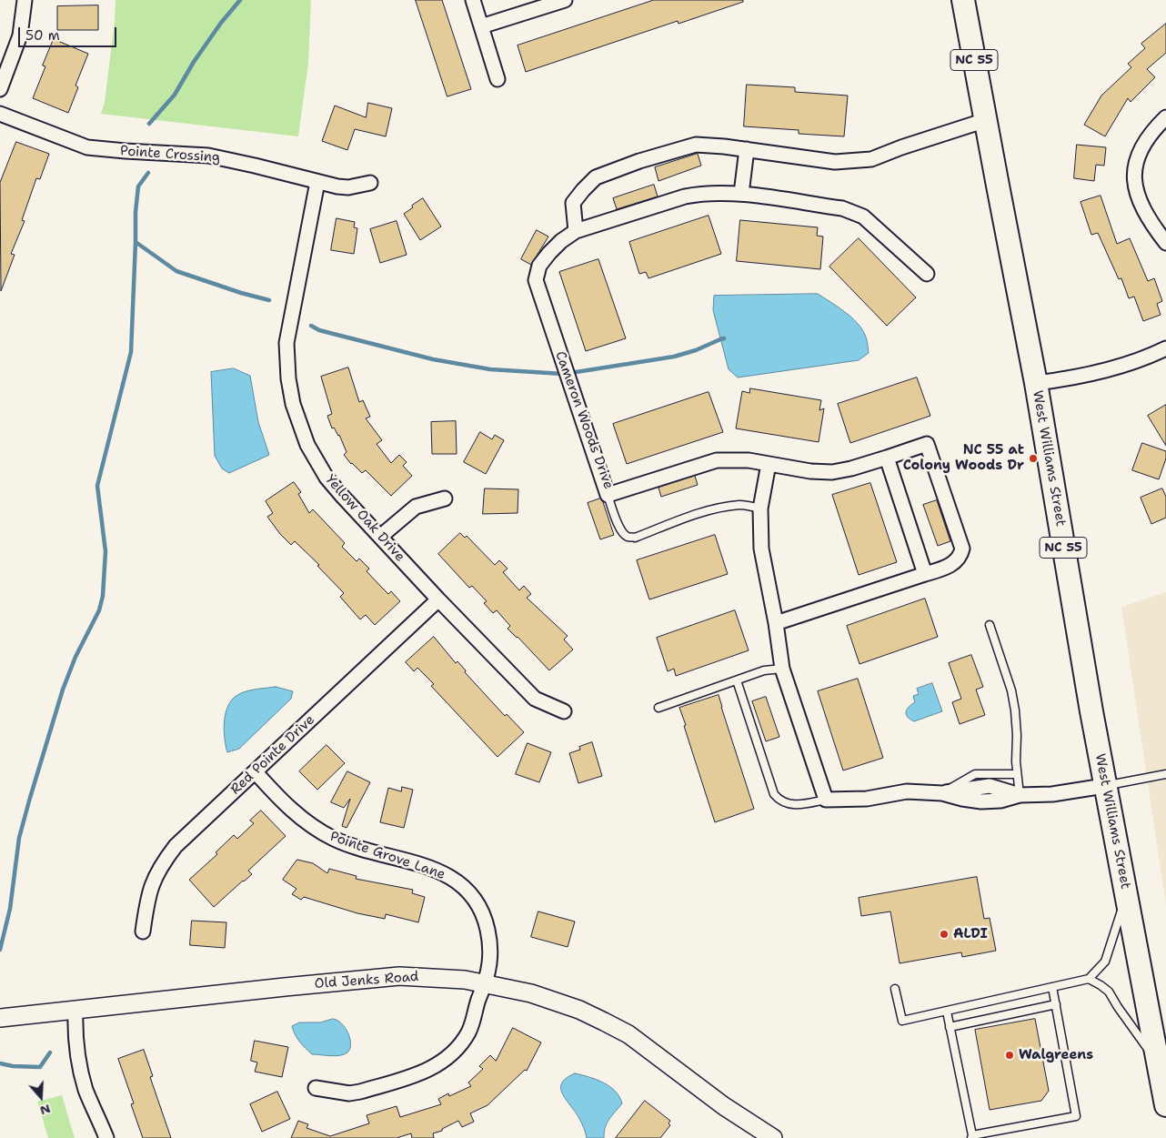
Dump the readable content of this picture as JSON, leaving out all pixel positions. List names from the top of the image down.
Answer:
{
  "streets": {
    "main road": ["NC 55", "West Williams Street"],
    "street": [
      "Pointe Crossing",
      "Cameron Woods Drive",
      "Yellow Oak Drive",
      "Red Pointe Drive",
      "Pointe Grove Lane",
      "Old Jenks Road"
    ]
  },
  "crossings": [
    ["Pointe Crossing", "Yellow Oak Drive"],
    ["Yellow Oak Drive", "Red Pointe Drive"],
    ["Red Pointe Drive", "Pointe Grove Lane"],
    ["Pointe Grove Lane", "Old Jenks Road"]
  ],
  "places": ["NC 55 at Colony Woods Dr", "ALDI", "Walgreens"],
  "scale_bar": "50 m",
  "north": "bottom"
}
